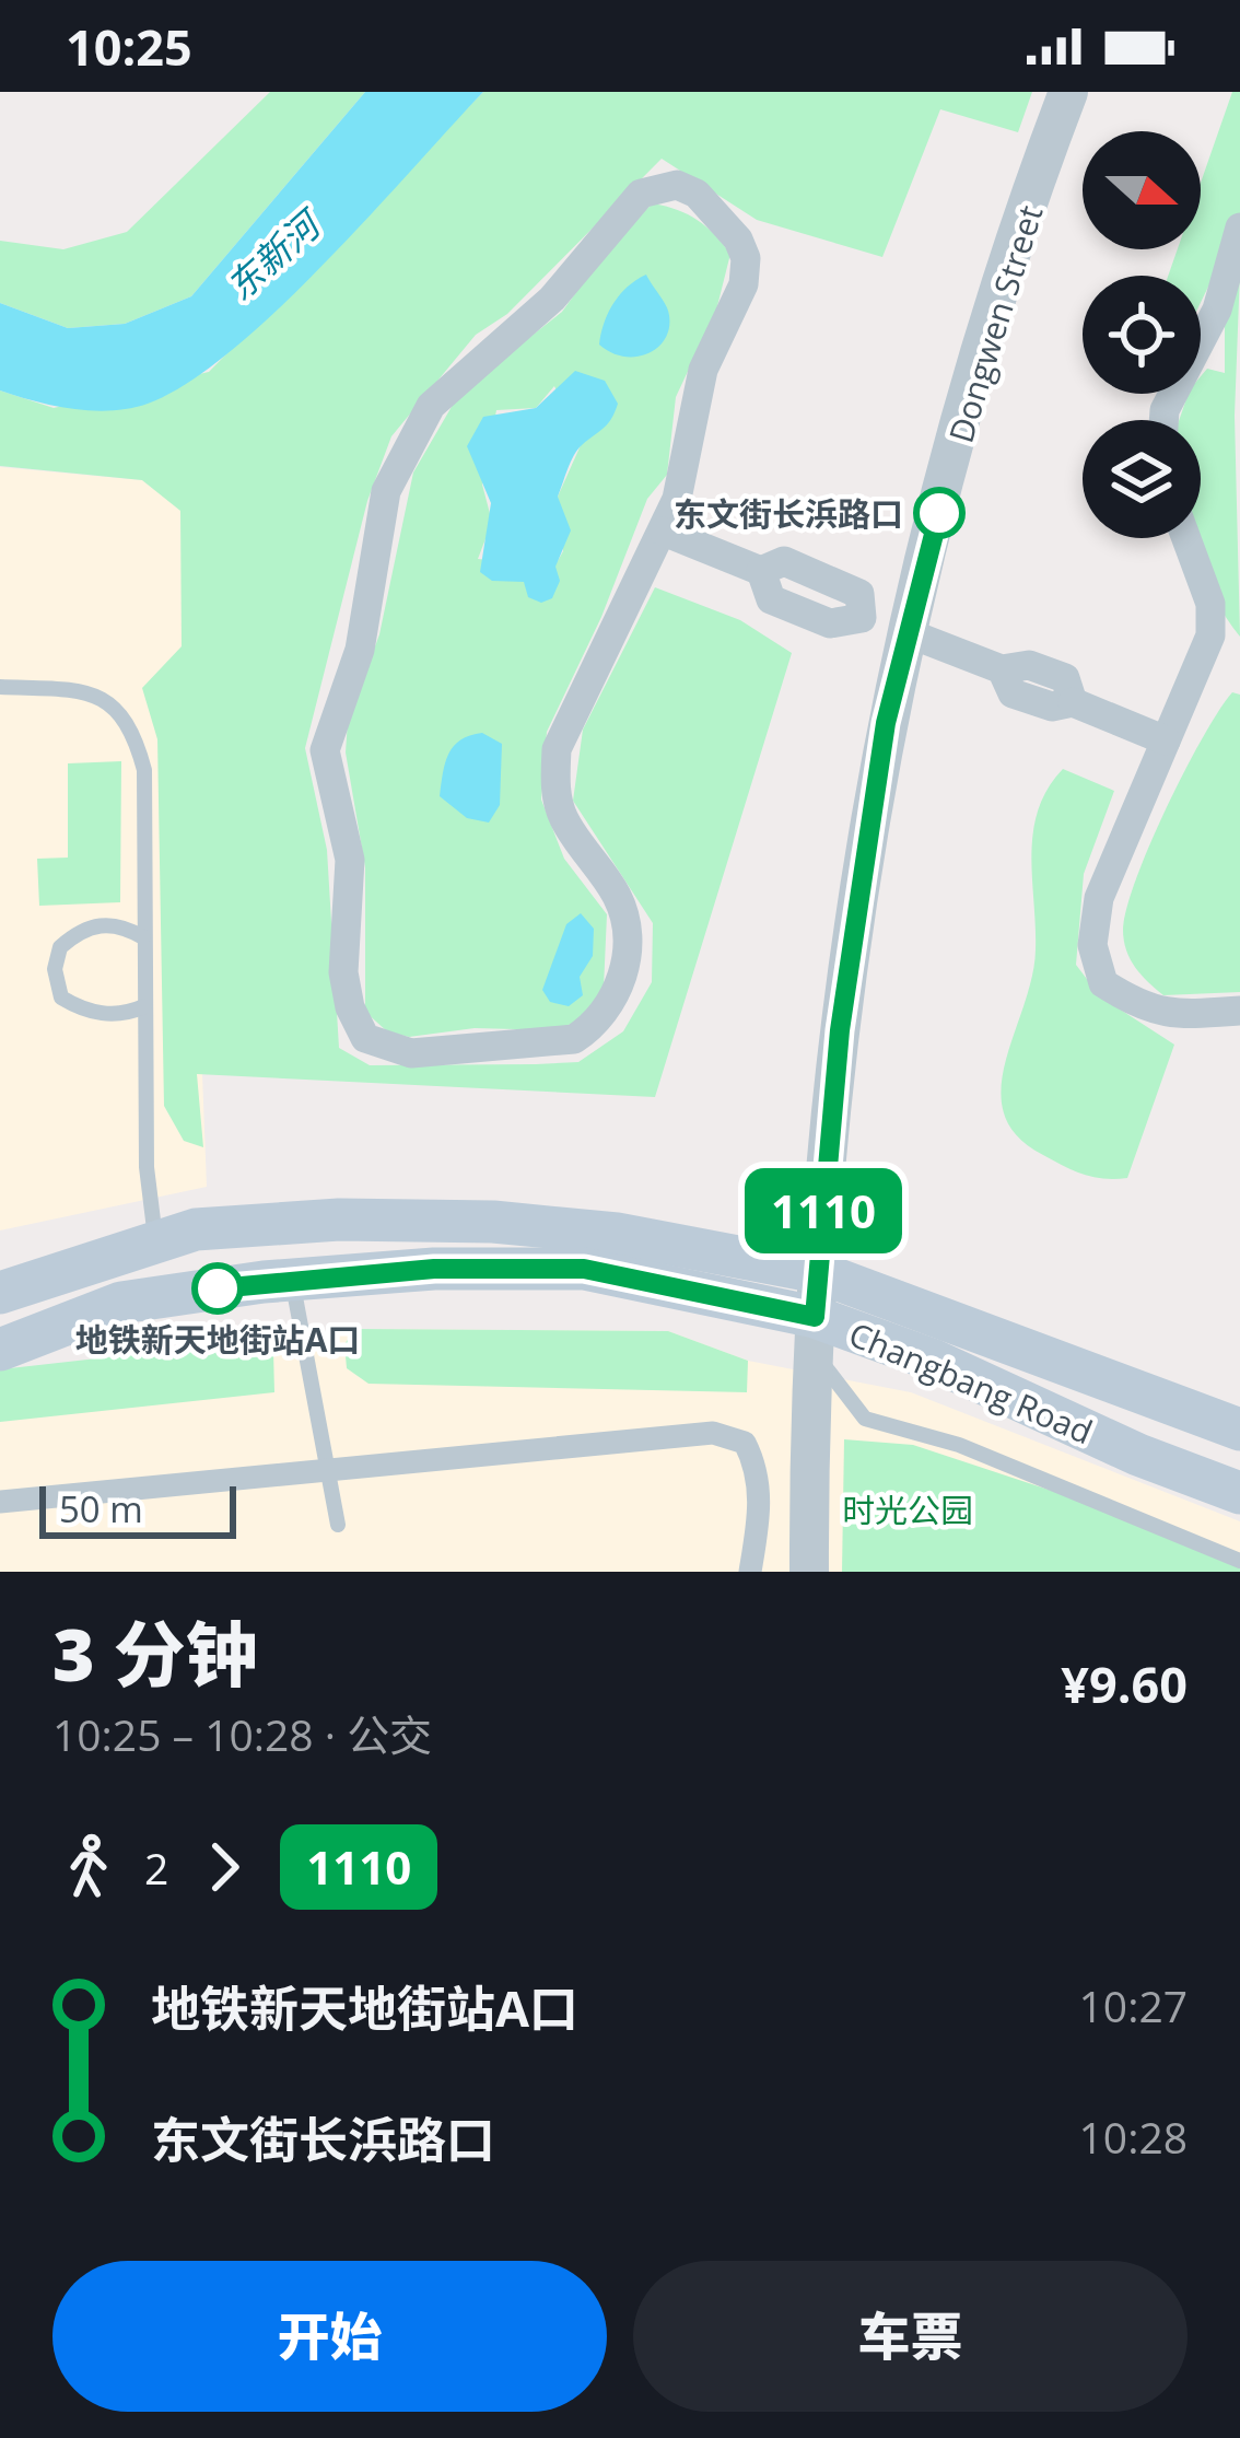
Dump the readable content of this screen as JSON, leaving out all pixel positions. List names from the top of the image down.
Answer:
{
  "streets": {
    "main road": ["Changbang Road"],
    "street": ["Dongwen Street"]
  },
  "crossings": [
    ["Dongwen Street", "Changbang Road"]
  ],
  "water": ["东新河"],
  "parks": ["时光公园"],
  "places": ["东文街长浜路口", "地铁新天地街站A口"],
  "lines": ["bus line 1110"],
  "scale_bar": "50 m",
  "north": "right",
  "page": {
    "status": "10:25",
    "on_map": "1110",
    "scale": "50 m",
    "heading": ["3 分钟", "10:25 – 10:28 · 公交", "¥9.60"],
    "legs": ["2", "1110"],
    "list": [
      {
        "name": "地铁新天地街站A口",
        "value": "10:27"
      },
      {
        "name": "东文街长浜路口",
        "value": "10:28"
      }
    ],
    "buttons": ["开始", "车票"]
  }
}
